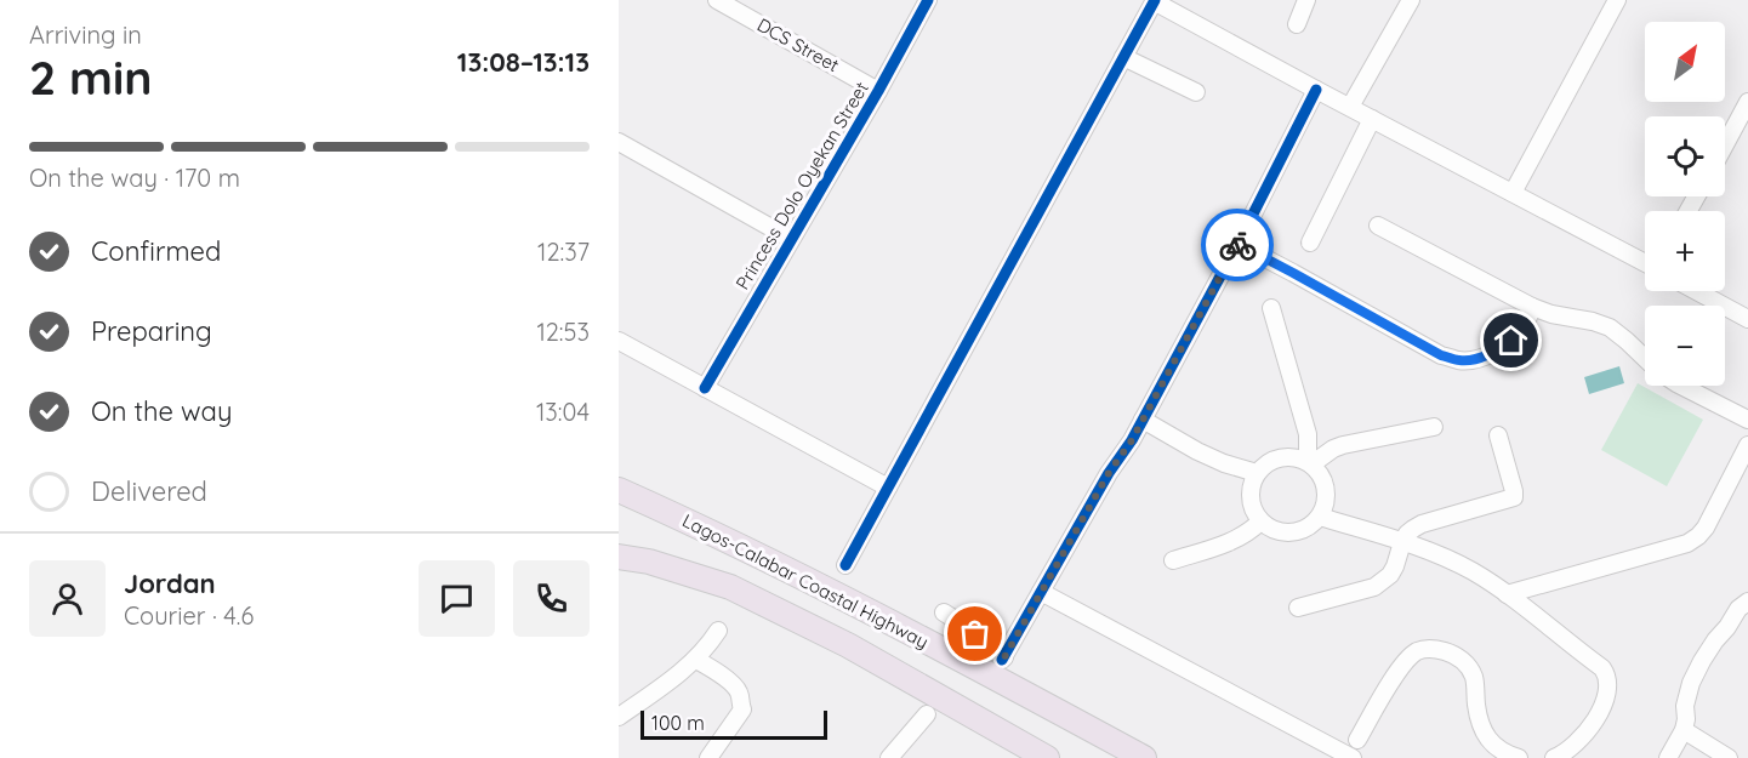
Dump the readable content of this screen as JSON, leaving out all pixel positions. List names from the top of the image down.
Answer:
{
  "streets": {
    "highway": ["Lagos-Calabar Coastal Highway"],
    "street": ["DCS Street", "Princess Dolo Oyekan Street"]
  },
  "crossings": [
    ["DCS Street", "Princess Dolo Oyekan Street"]
  ],
  "scale_bar": "100 m",
  "north": "top right",
  "page": {
    "heading": ["2 min", "Arriving in", "13:08–13:13"],
    "panel": ["Jordan", "Courier · 4.6"],
    "map_buttons": ["+", "−"],
    "bar": "On the way · 170 m",
    "list": [
      ["Confirmed", "12:37"],
      ["Preparing", "12:53"],
      ["On the way", "13:04"],
      "Delivered"
    ],
    "scale": "100 m"
  }
}
